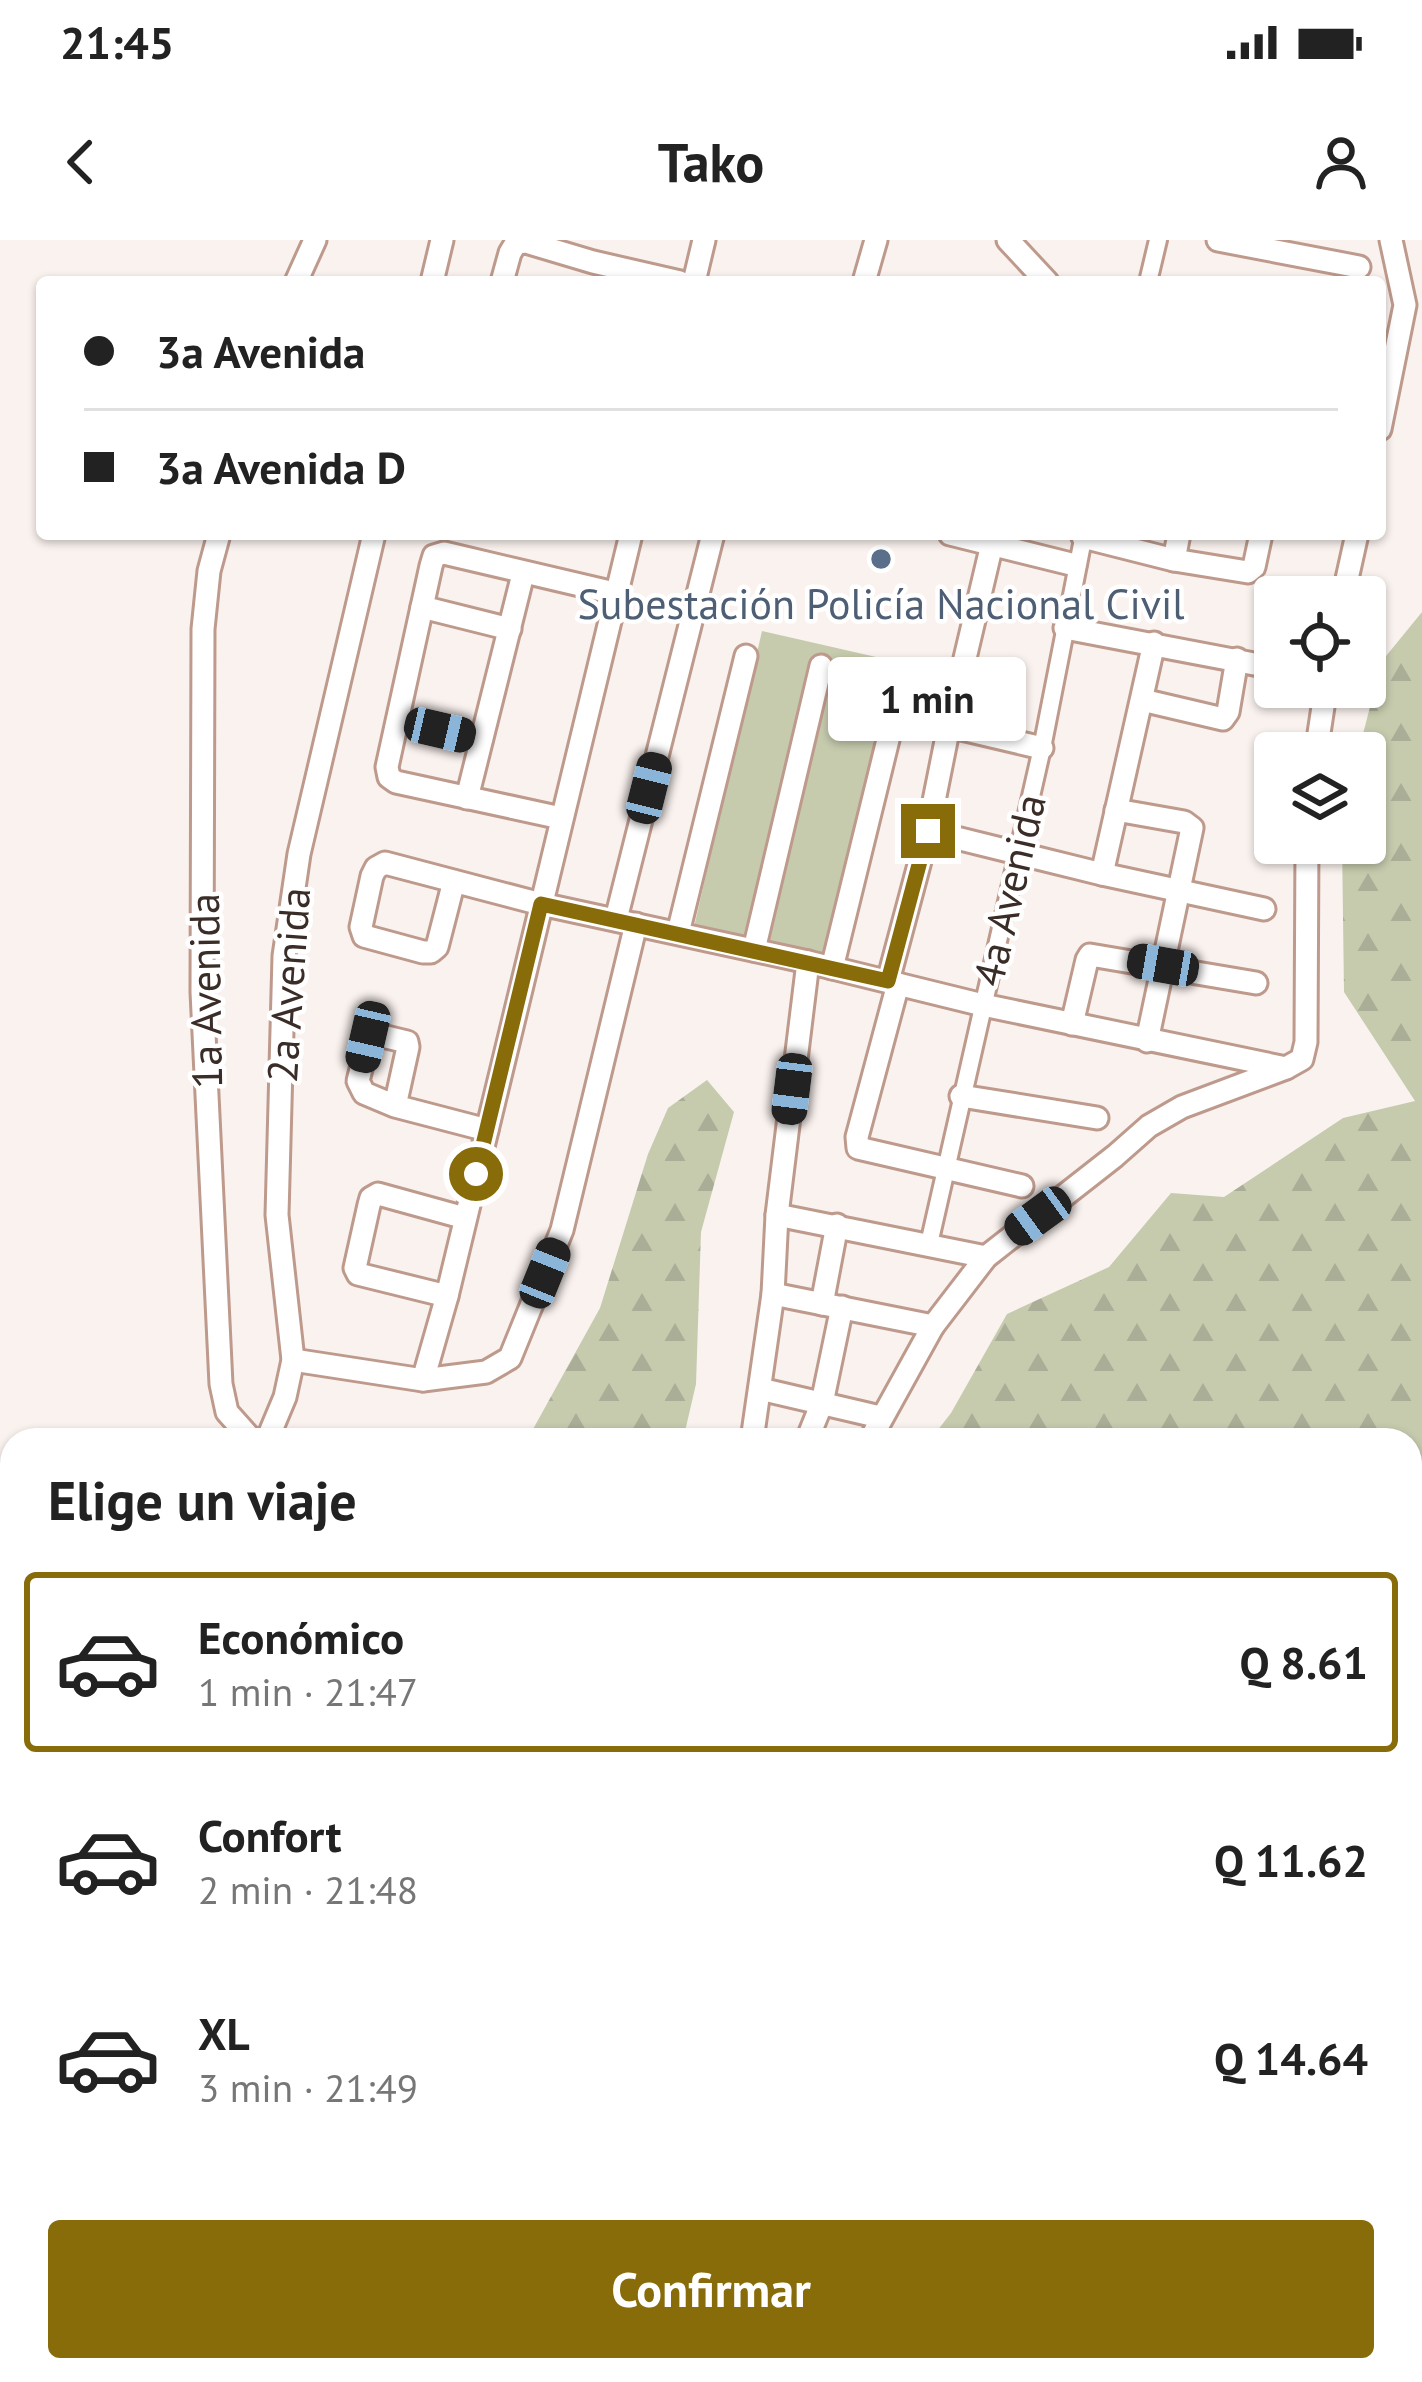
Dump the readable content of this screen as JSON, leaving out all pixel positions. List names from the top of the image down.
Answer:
{
  "streets": {
    "street": ["4a Avenida", "2a Avenida", "1a Avenida"]
  },
  "places": ["Subestación Policía Nacional Civil"],
  "page": {
    "status": "21:45",
    "header": "Tako",
    "banner": ["3a Avenida", "3a Avenida D"],
    "bubble": "1 min",
    "heading": "Elige un viaje",
    "list": [
      {
        "name": "Económico",
        "note": "1 min · 21:47",
        "value": "Q 8.61"
      },
      {
        "name": "Confort",
        "note": "2 min · 21:48",
        "value": "Q 11.62"
      },
      {
        "name": "XL",
        "note": "3 min · 21:49",
        "value": "Q 14.64"
      }
    ],
    "buttons": "Confirmar"
  }
}
